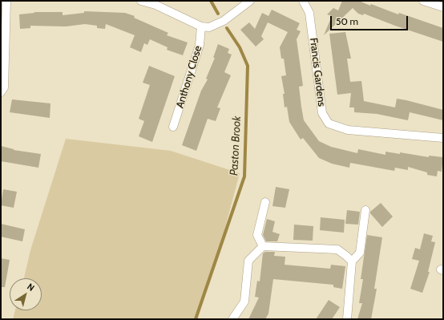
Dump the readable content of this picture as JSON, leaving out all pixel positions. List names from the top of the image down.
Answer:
{
  "streets": {
    "street": ["Francis Gardens", "Anthony Close"]
  },
  "water": ["Paston Brook"],
  "scale_bar": "50 m",
  "north": "top right"
}
